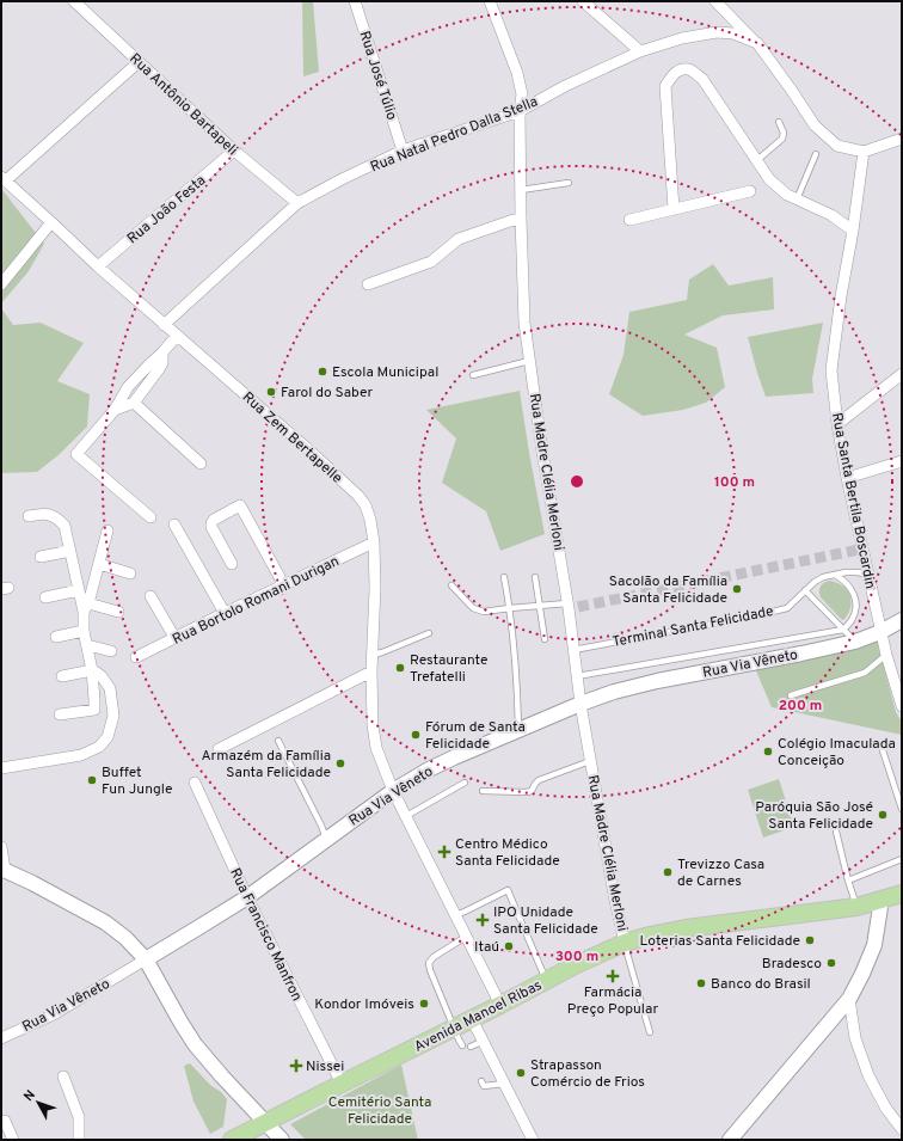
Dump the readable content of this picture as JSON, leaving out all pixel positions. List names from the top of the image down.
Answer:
{
  "streets": {
    "main road": ["Rua Via Vêneto", "Avenida Manoel Ribas"],
    "street": [
      "Rua José Túlio",
      "Rua Antônio Bartapeli",
      "Rua Natal Pedro Dalla Stella",
      "Rua João Festa",
      "Rua Zem Bertapelle",
      "Rua Madre Clélia Merloni",
      "Rua Santa Bertila Boscardin",
      "Rua Bortolo Romani Durigan",
      "Rua Francisco Manfron"
    ],
    "lane": ["Terminal Santa Felicidade"]
  },
  "crossings": [
    ["Rua José Túlio", "Rua Natal Pedro Dalla Stella"],
    ["Rua Antônio Bartapeli", "Rua Natal Pedro Dalla Stella"],
    ["Rua Antônio Bartapeli", "Rua João Festa"],
    ["Rua Natal Pedro Dalla Stella", "Rua Zem Bertapelle"],
    ["Rua Natal Pedro Dalla Stella", "Rua Madre Clélia Merloni"],
    ["Rua João Festa", "Rua Zem Bertapelle"],
    ["Rua Zem Bertapelle", "Rua Bortolo Romani Durigan"],
    ["Rua Zem Bertapelle", "Rua Via Vêneto"],
    ["Rua Zem Bertapelle", "Avenida Manoel Ribas"],
    ["Rua Madre Clélia Merloni", "Terminal Santa Felicidade"],
    ["Rua Madre Clélia Merloni", "Rua Via Vêneto"],
    ["Rua Madre Clélia Merloni", "Avenida Manoel Ribas"],
    ["Rua Santa Bertila Boscardin", "Terminal Santa Felicidade"],
    ["Rua Santa Bertila Boscardin", "Rua Via Vêneto"],
    ["Rua Via Vêneto", "Rua Francisco Manfron"],
    ["Rua Francisco Manfron", "Avenida Manoel Ribas"]
  ],
  "parks": ["Cemitério Santa Felicidade"],
  "places": {
    "other": [
      "Escola Municipal",
      "Farol do Saber",
      "Sacolão da Família Santa Felicidade",
      "Restaurante Trefatelli",
      "Fórum de Santa Felicidade",
      "Colégio Imaculada Conceição",
      "Armazém da Família Santa Felicidade",
      "Buffet Fun Jungle",
      "Paróquia São José Santa Felicidade",
      "Trevizzo Casa de Carnes",
      "Loterias Santa Felicidade",
      "Itaú",
      "Bradesco",
      "Banco do Brasil",
      "Kondor Imóveis",
      "Strapasson Comércio de Frios"
    ],
    "health": [
      "Centro Médico Santa Felicidade",
      "IPO Unidade Santa Felicidade",
      "Farmácia Preço Popular",
      "Nissei"
    ]
  },
  "north": "top left",
  "rings": ["100 m", "200 m", "300 m"]
}
